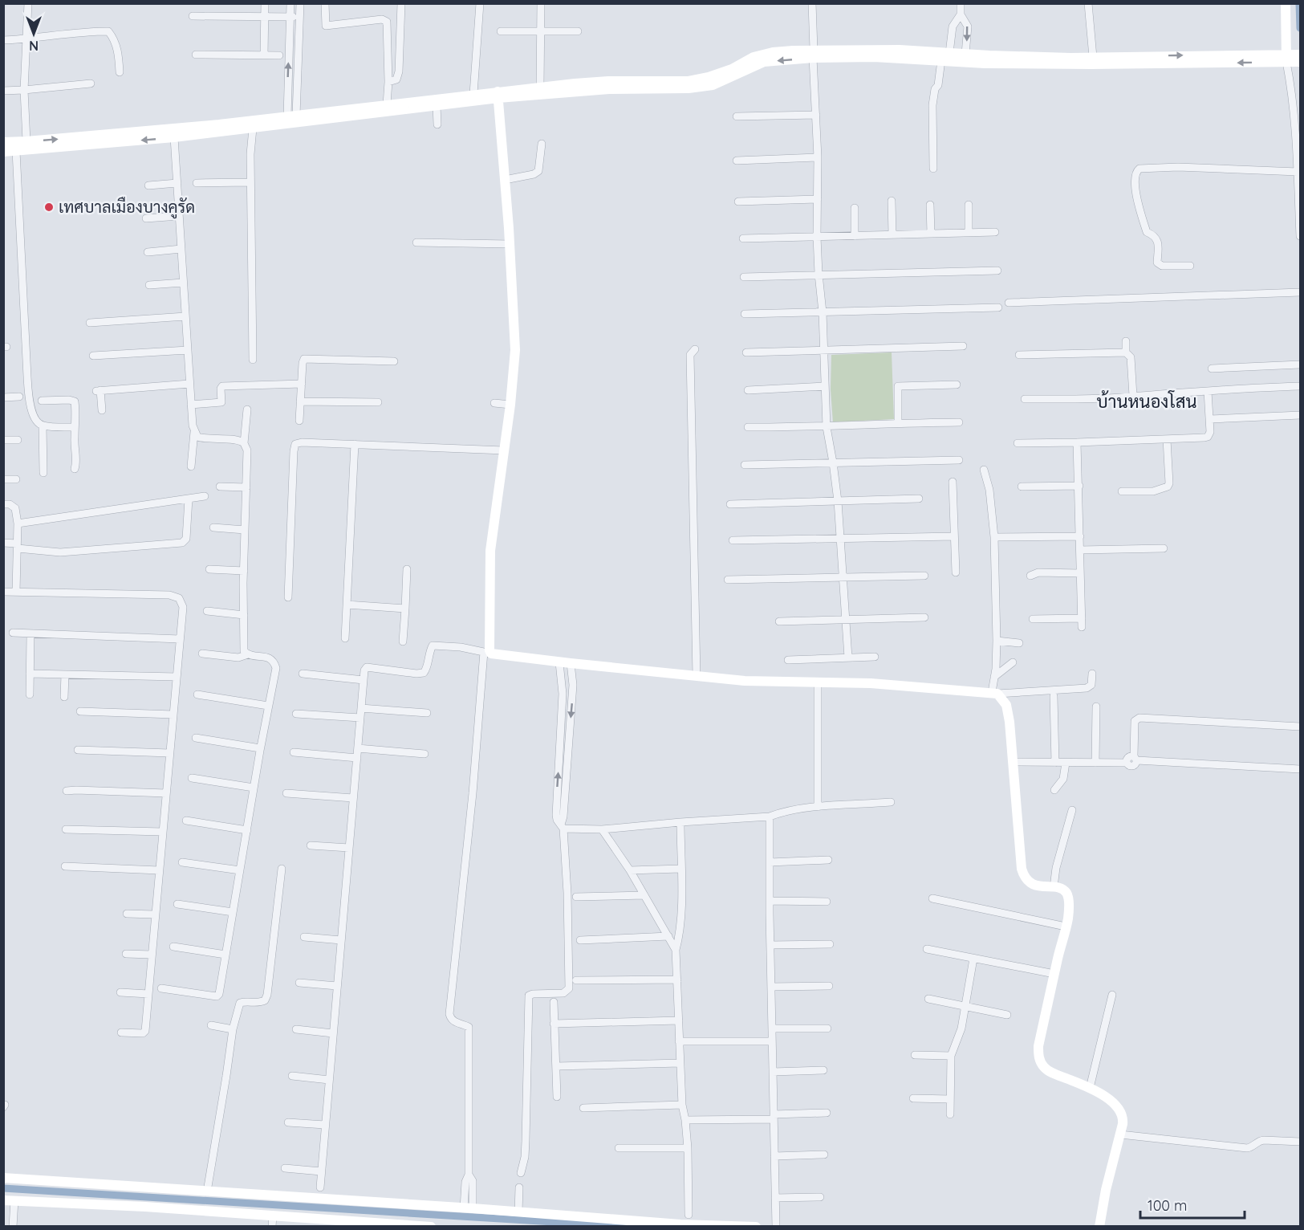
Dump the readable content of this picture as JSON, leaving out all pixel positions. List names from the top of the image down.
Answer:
{
  "districts": ["บ้านหนองโสน"],
  "places": ["เทศบาลเมืองบางคูรัด"],
  "scale_bar": "100 m",
  "north": "bottom"
}
